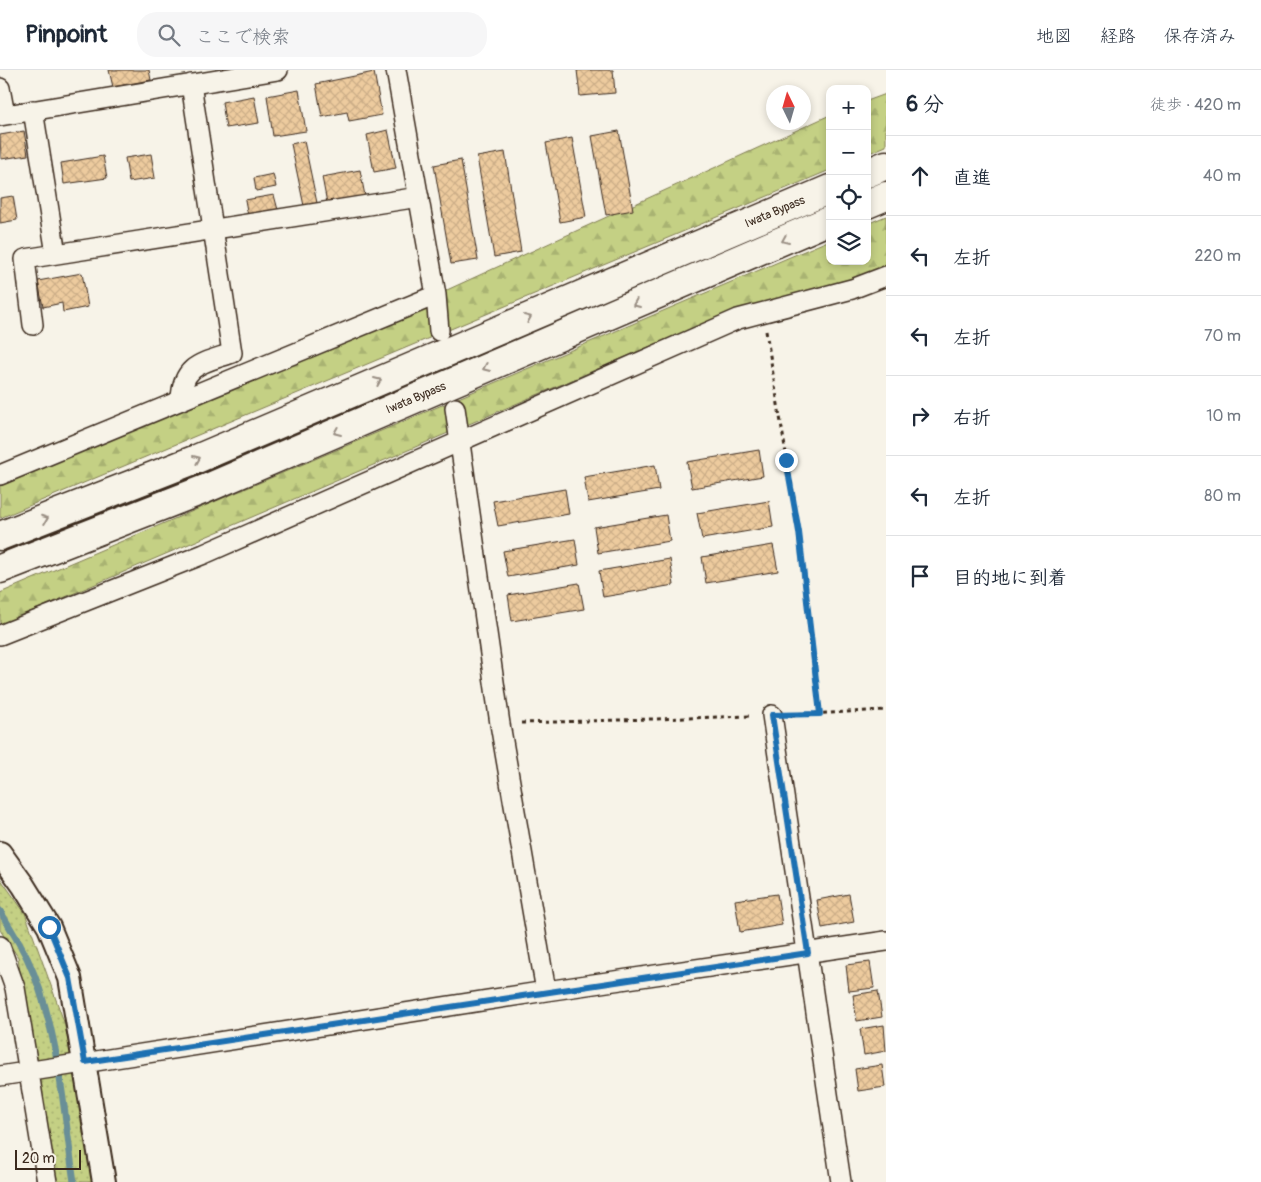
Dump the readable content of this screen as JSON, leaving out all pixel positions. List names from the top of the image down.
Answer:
{
  "streets": {
    "highway": ["Iwata Bypass"]
  },
  "scale_bar": "20 m",
  "north": "top",
  "page": {
    "header": "Pinpoint",
    "search": "ここで検索",
    "nav": ["地図", "経路", "保存済み"],
    "heading": ["6 分", "徒歩 · 420 m"],
    "map_buttons": ["+", "−"],
    "list": [
      ["直進", "40 m"],
      ["左折", "220 m"],
      ["左折", "70 m"],
      ["右折", "10 m"],
      ["左折", "80 m"],
      "目的地に到着"
    ],
    "scale": "20 m"
  }
}
